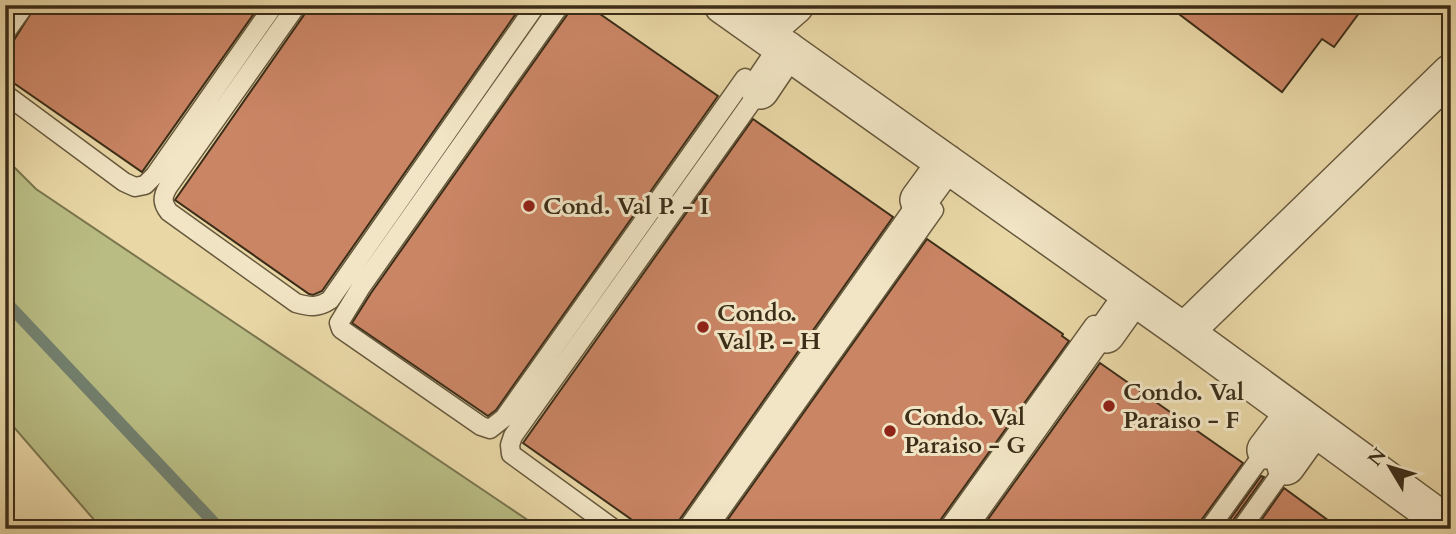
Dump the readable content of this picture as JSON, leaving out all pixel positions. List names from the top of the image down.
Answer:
{
  "places": [
    "Cond. Val P. - I",
    "Condo. Val P. - H",
    "Condo. Val Paraiso - F",
    "Condo. Val Paraiso - G"
  ],
  "north": "top left"
}
